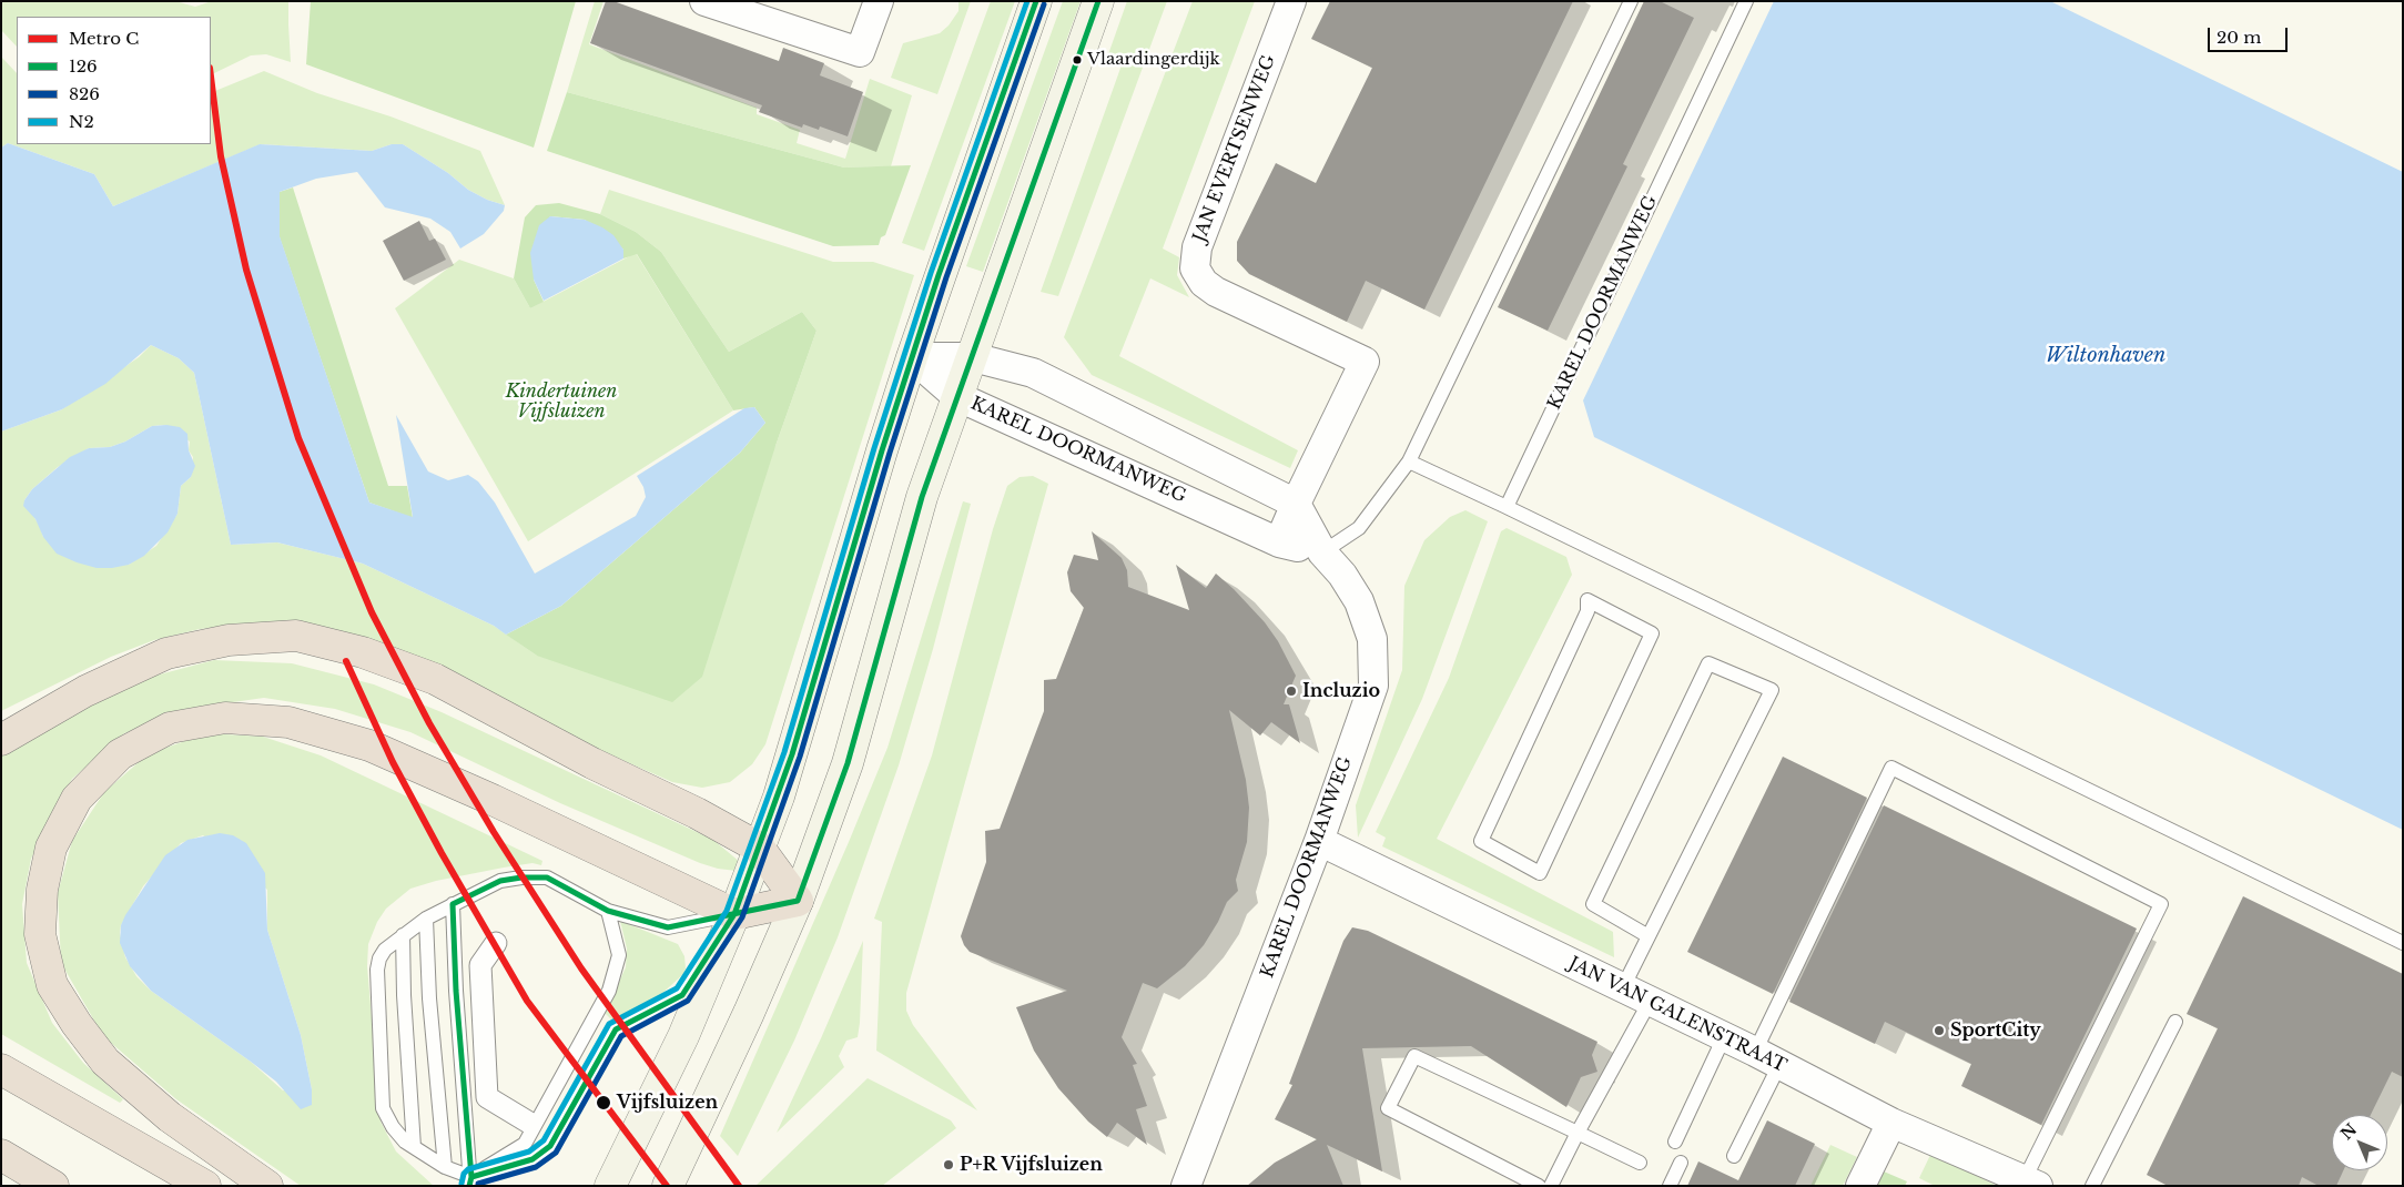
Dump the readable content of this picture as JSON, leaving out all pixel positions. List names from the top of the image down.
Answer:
{
  "streets": {
    "street": ["JAN EVERTSENWEG", "KAREL DOORMANWEG", "JAN VAN GALENSTRAAT"]
  },
  "crossings": [
    ["JAN EVERTSENWEG", "KAREL DOORMANWEG"],
    ["KAREL DOORMANWEG", "JAN VAN GALENSTRAAT"]
  ],
  "water": ["Wiltonhaven"],
  "parks": ["Kindertuinen Vijfsluizen"],
  "places": [
    "Vlaardingerdijk",
    "Incluzio",
    "SportCity",
    "Vijfsluizen",
    "P+R Vijfsluizen"
  ],
  "lines": [
    "transit line 126",
    "transit line N2",
    "transit line 826",
    "metro line C"
  ],
  "legend": [
    "Metro C",
    "126",
    "826",
    "N2"
  ],
  "scale_bar": "20 m",
  "north": "top left"
}
